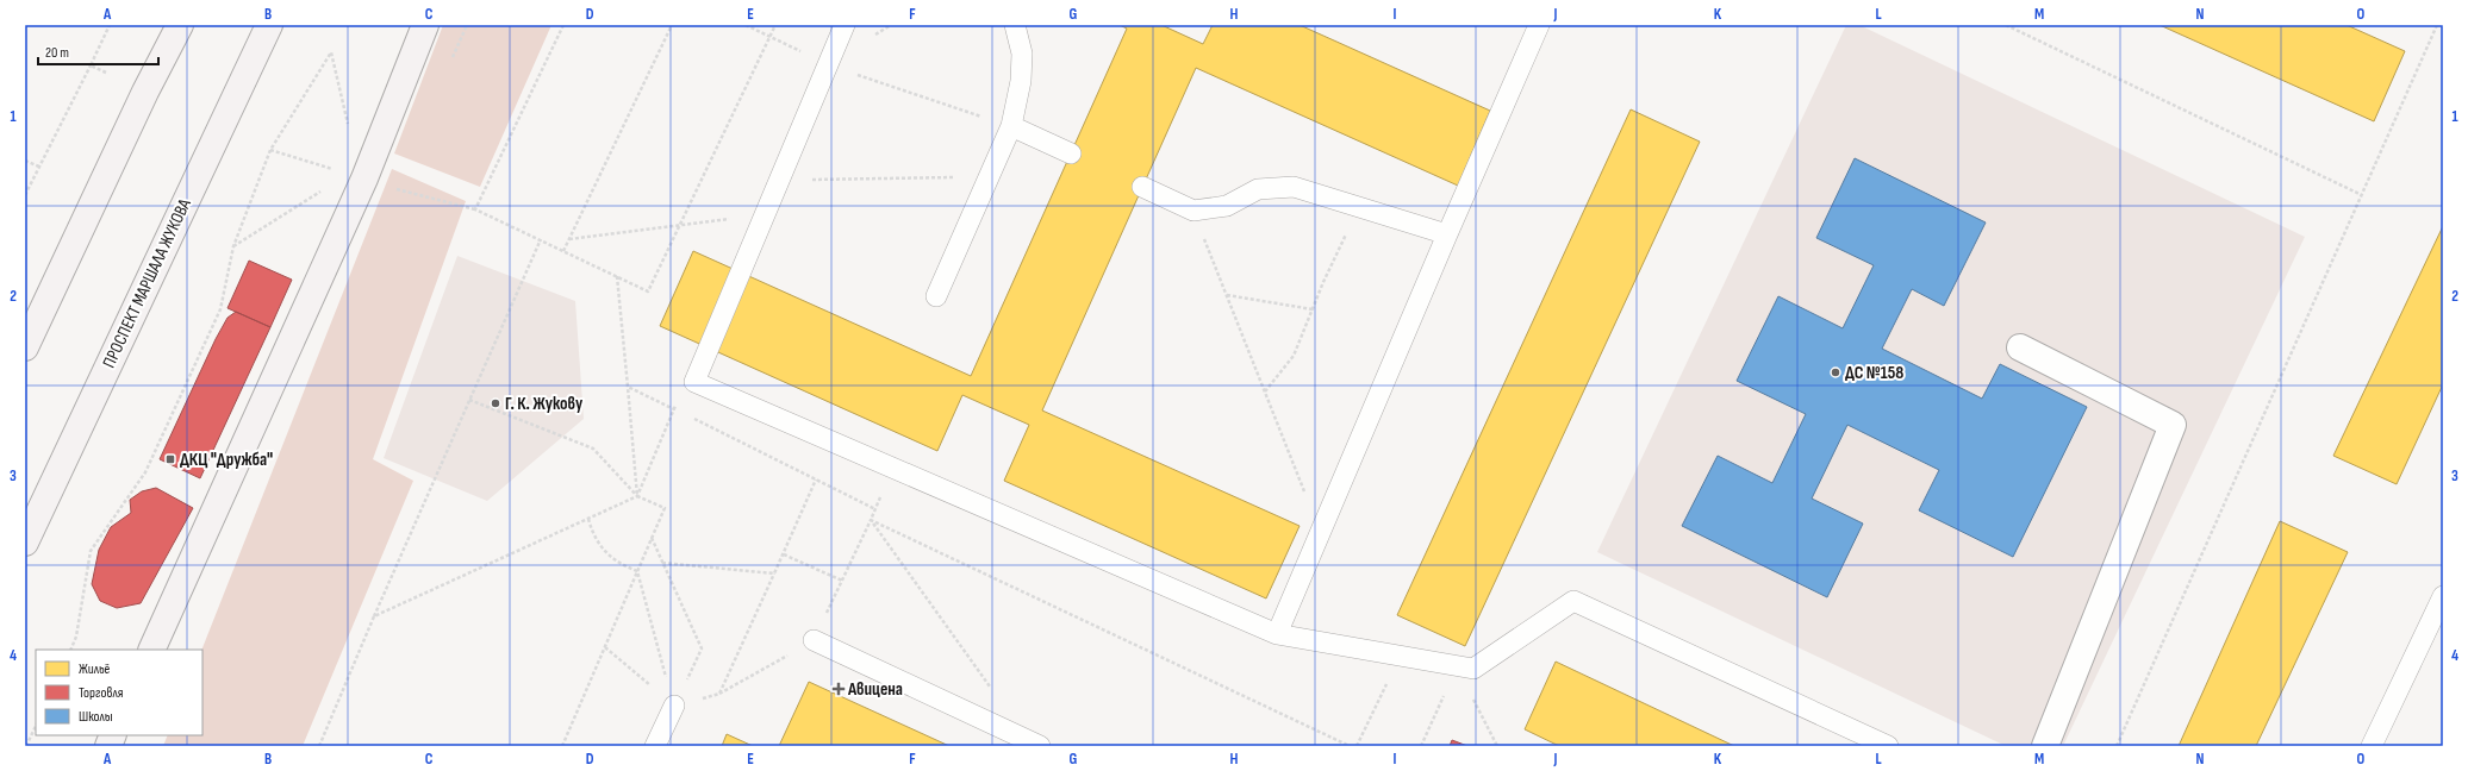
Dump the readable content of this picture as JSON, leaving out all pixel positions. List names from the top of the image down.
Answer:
{
  "streets": {
    "main road": ["ПРОСПЕКТ МАРШАЛА ЖУКОВА"]
  },
  "places": {
    "other": ["ДС №158", "Г. К. Жукову"],
    "transit": ["ДКЦ \"Дружба\""],
    "health": ["Авицена"]
  },
  "legend": ["Жильё", "Торговля", "Школы"],
  "scale_bar": "20 m",
  "grid": {
    "columns": [
      "A",
      "B",
      "C",
      "D",
      "E",
      "F",
      "G",
      "H",
      "I",
      "J",
      "K",
      "L",
      "M",
      "N",
      "O"
    ],
    "rows": [
      "1",
      "2",
      "3",
      "4"
    ]
  }
}
